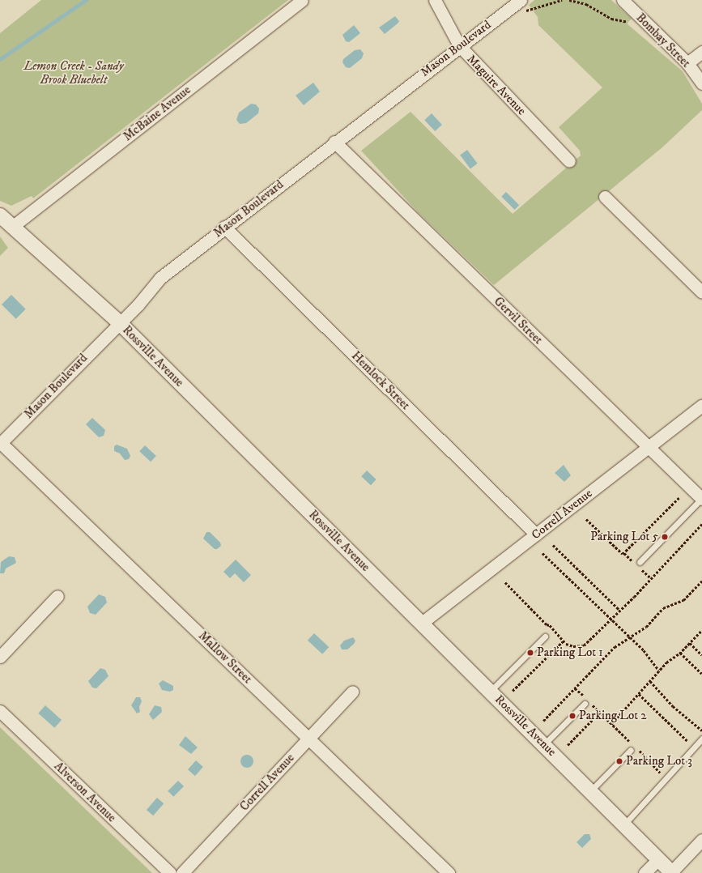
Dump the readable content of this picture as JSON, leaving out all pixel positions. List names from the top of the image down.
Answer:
{
  "streets": {
    "street": [
      "Bombay Street",
      "Mason Boulevard",
      "Maguire Avenue",
      "McBaine Avenue",
      "Gervil Street",
      "Rossville Avenue",
      "Hemlock Street",
      "Correll Avenue",
      "Mallow Street",
      "Alverson Avenue"
    ]
  },
  "crossings": [
    ["Mason Boulevard", "Maguire Avenue"],
    ["Mason Boulevard", "Gervil Street"],
    ["Mason Boulevard", "Rossville Avenue"],
    ["Mason Boulevard", "Hemlock Street"],
    ["Mason Boulevard", "Mallow Street"],
    ["McBaine Avenue", "Rossville Avenue"],
    ["Gervil Street", "Correll Avenue"],
    ["Rossville Avenue", "Correll Avenue"],
    ["Hemlock Street", "Correll Avenue"],
    ["Correll Avenue", "Mallow Street"]
  ],
  "parks": ["Lemon Creek - Sandy Brook Bluebelt"],
  "places": [
    "Parking Lot 5",
    "Parking Lot 1",
    "Parking Lot 2",
    "Parking Lot 3"
  ]
}
